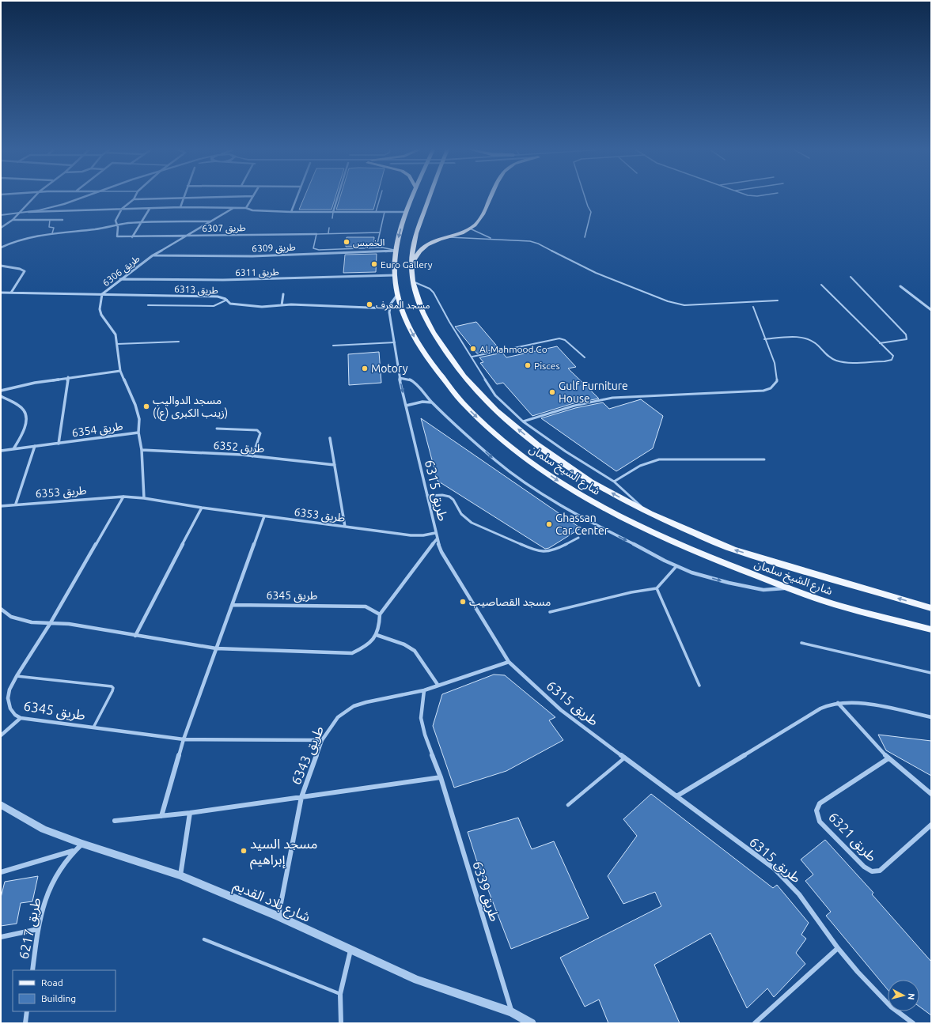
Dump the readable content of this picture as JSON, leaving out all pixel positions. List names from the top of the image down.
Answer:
{
  "streets": {
    "main road": ["شارع الشيخ سلمان"],
    "street": [
      "طريق 6307",
      "طريق 6309",
      "طريق 6306",
      "طريق 6311",
      "طريق 6313",
      "طريق 6354",
      "طريق 6352",
      "طريق 6315",
      "طريق 6353",
      "طريق 6345",
      "طريق 6343",
      "طريق 6321",
      "طريق 6339",
      "شارع بلاد القديم",
      "طريق 6217"
    ]
  },
  "crossings": [
    ["طريق 6307", "طريق 6306"],
    ["طريق 6309", "طريق 6306"],
    ["طريق 6309", "شارع الشيخ سلمان"],
    ["طريق 6306", "طريق 6311"],
    ["طريق 6306", "طريق 6313"],
    ["طريق 6306", "طريق 6354"],
    ["طريق 6306", "طريق 6352"],
    ["طريق 6306", "طريق 6353"],
    ["طريق 6311", "شارع الشيخ سلمان"],
    ["طريق 6313", "طريق 6315"],
    ["طريق 6354", "طريق 6353"],
    ["طريق 6315", "طريق 6353"],
    ["طريق 6315", "طريق 6343"],
    ["طريق 6353", "طريق 6345"],
    ["طريق 6345", "طريق 6343"],
    ["طريق 6343", "طريق 6339"],
    ["طريق 6339", "شارع بلاد القديم"],
    ["شارع بلاد القديم", "طريق 6217"]
  ],
  "places": [
    "الخميس",
    "Euro Gallery",
    "مسجد المعرف",
    "Al Mahmood Co",
    "Pisces",
    "Motory",
    "Gulf Furniture House",
    "مسجد الدواليب (زينب الكبرى (ع))",
    "Ghassan Car Center",
    "مسجد القصاصيب",
    "مسجد السيد إبراهيم"
  ],
  "legend": ["Road", "Building"],
  "north": "right"
}
